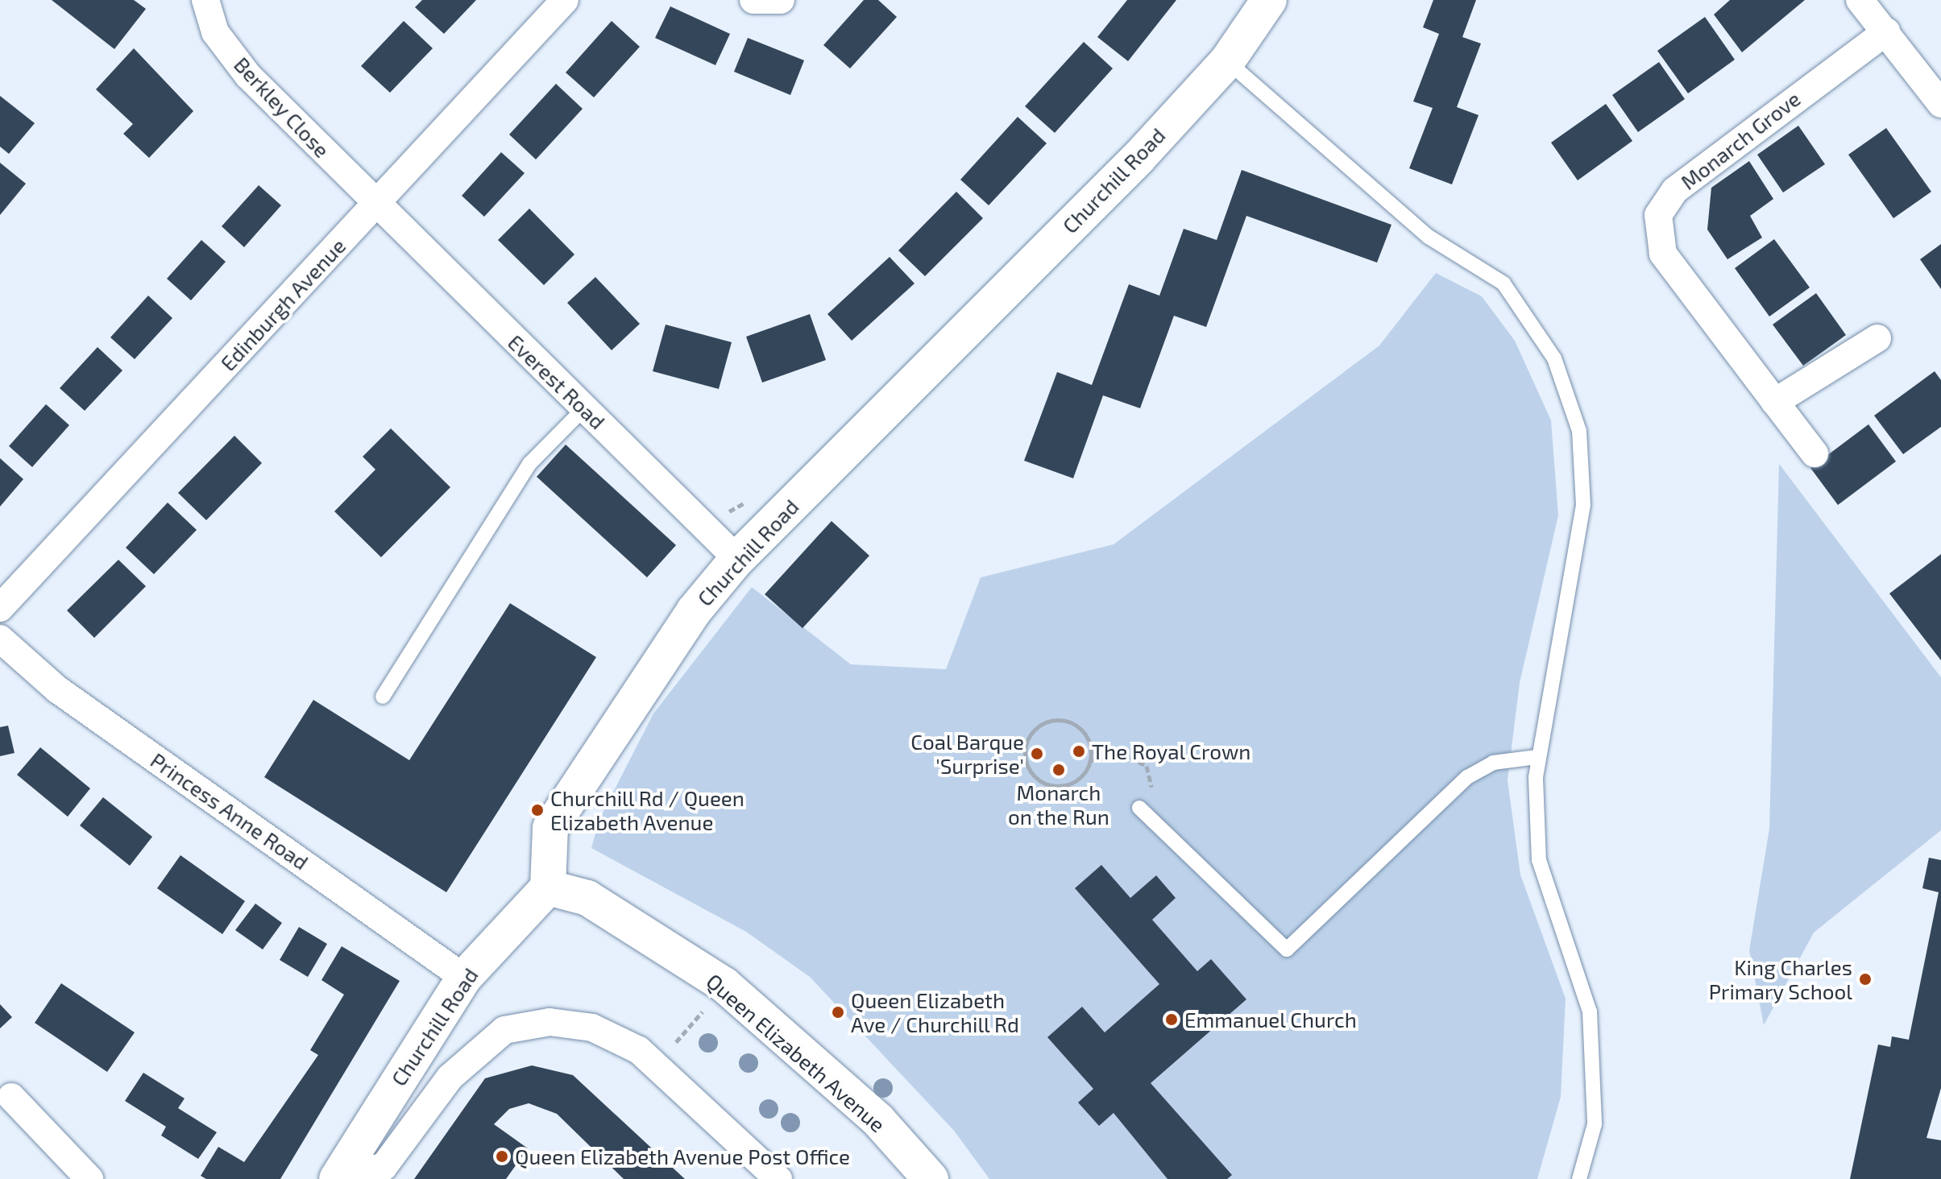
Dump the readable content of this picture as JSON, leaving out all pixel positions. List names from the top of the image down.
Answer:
{
  "streets": {
    "street": [
      "Berkley Close",
      "Monarch Grove",
      "Churchill Road",
      "Edinburgh Avenue",
      "Everest Road",
      "Princess Anne Road",
      "Queen Elizabeth Avenue"
    ]
  },
  "crossings": [
    ["Berkley Close", "Edinburgh Avenue"],
    ["Berkley Close", "Everest Road"],
    ["Churchill Road", "Everest Road"],
    ["Churchill Road", "Princess Anne Road"],
    ["Churchill Road", "Queen Elizabeth Avenue"],
    ["Edinburgh Avenue", "Everest Road"]
  ],
  "places": [
    "The Royal Crown",
    "Coal Barque 'Surprise'",
    "Monarch on the Run",
    "Churchill Rd / Queen Elizabeth Avenue",
    "King Charles Primary School",
    "Queen Elizabeth Ave / Churchill Rd",
    "Emmanuel Church",
    "Queen Elizabeth Avenue Post Office"
  ]
}
